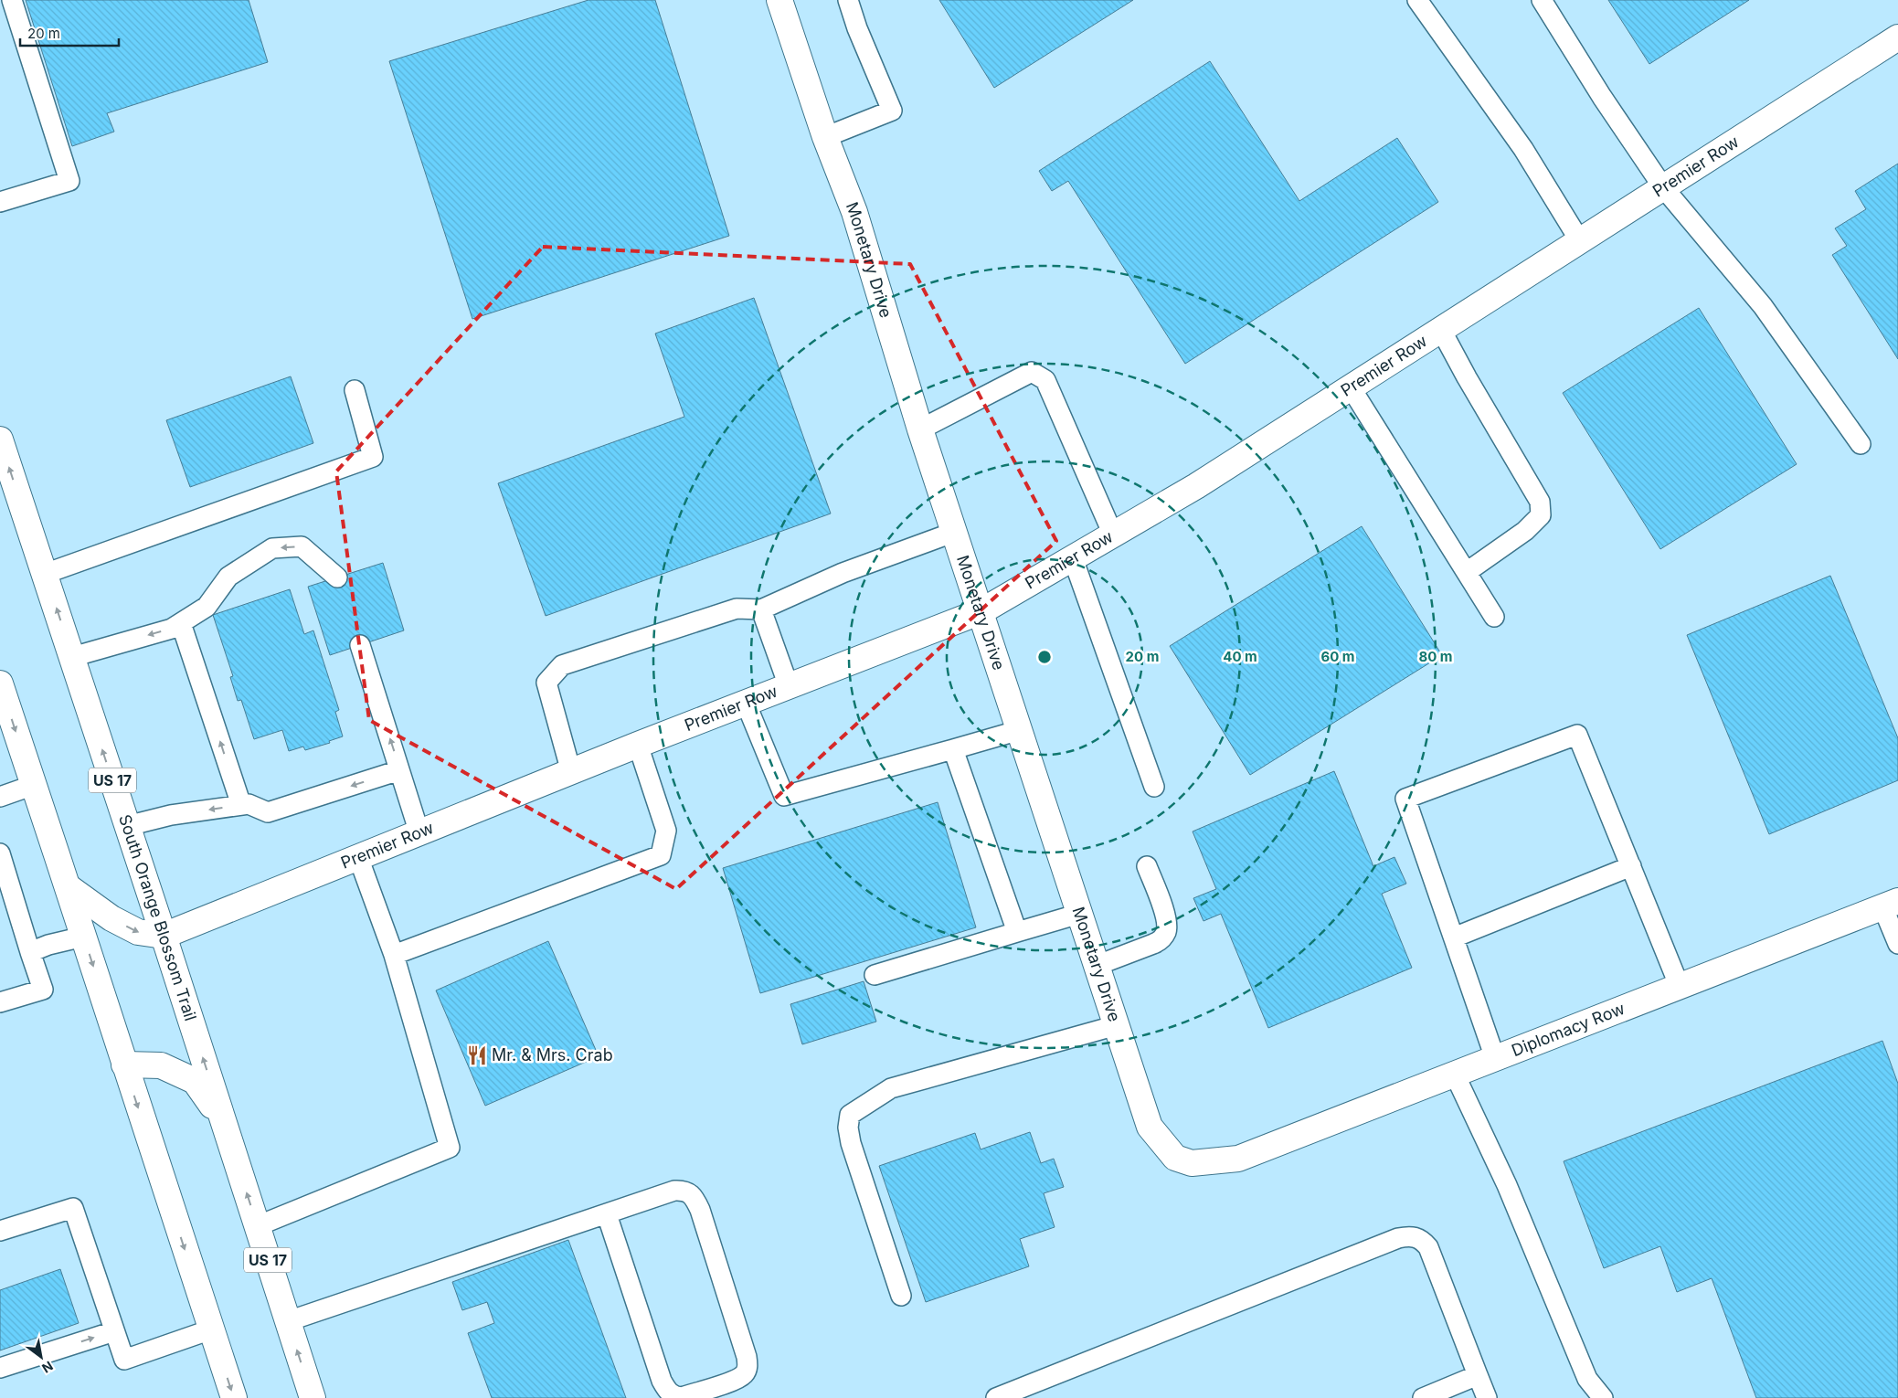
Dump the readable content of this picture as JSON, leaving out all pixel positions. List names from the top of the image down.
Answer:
{
  "streets": {
    "street": [
      "Premier Row",
      "Monetary Drive",
      "US 17",
      "South Orange Blossom Trail",
      "Diplomacy Row"
    ]
  },
  "crossings": [
    ["Premier Row", "Monetary Drive"],
    ["Premier Row", "South Orange Blossom Trail"],
    ["Monetary Drive", "Diplomacy Row"]
  ],
  "places": {
    "restaurant": ["Mr. & Mrs. Crab"]
  },
  "scale_bar": "20 m",
  "north": "bottom right",
  "rings": [
    "20 m",
    "40 m",
    "60 m",
    "80 m"
  ]
}
